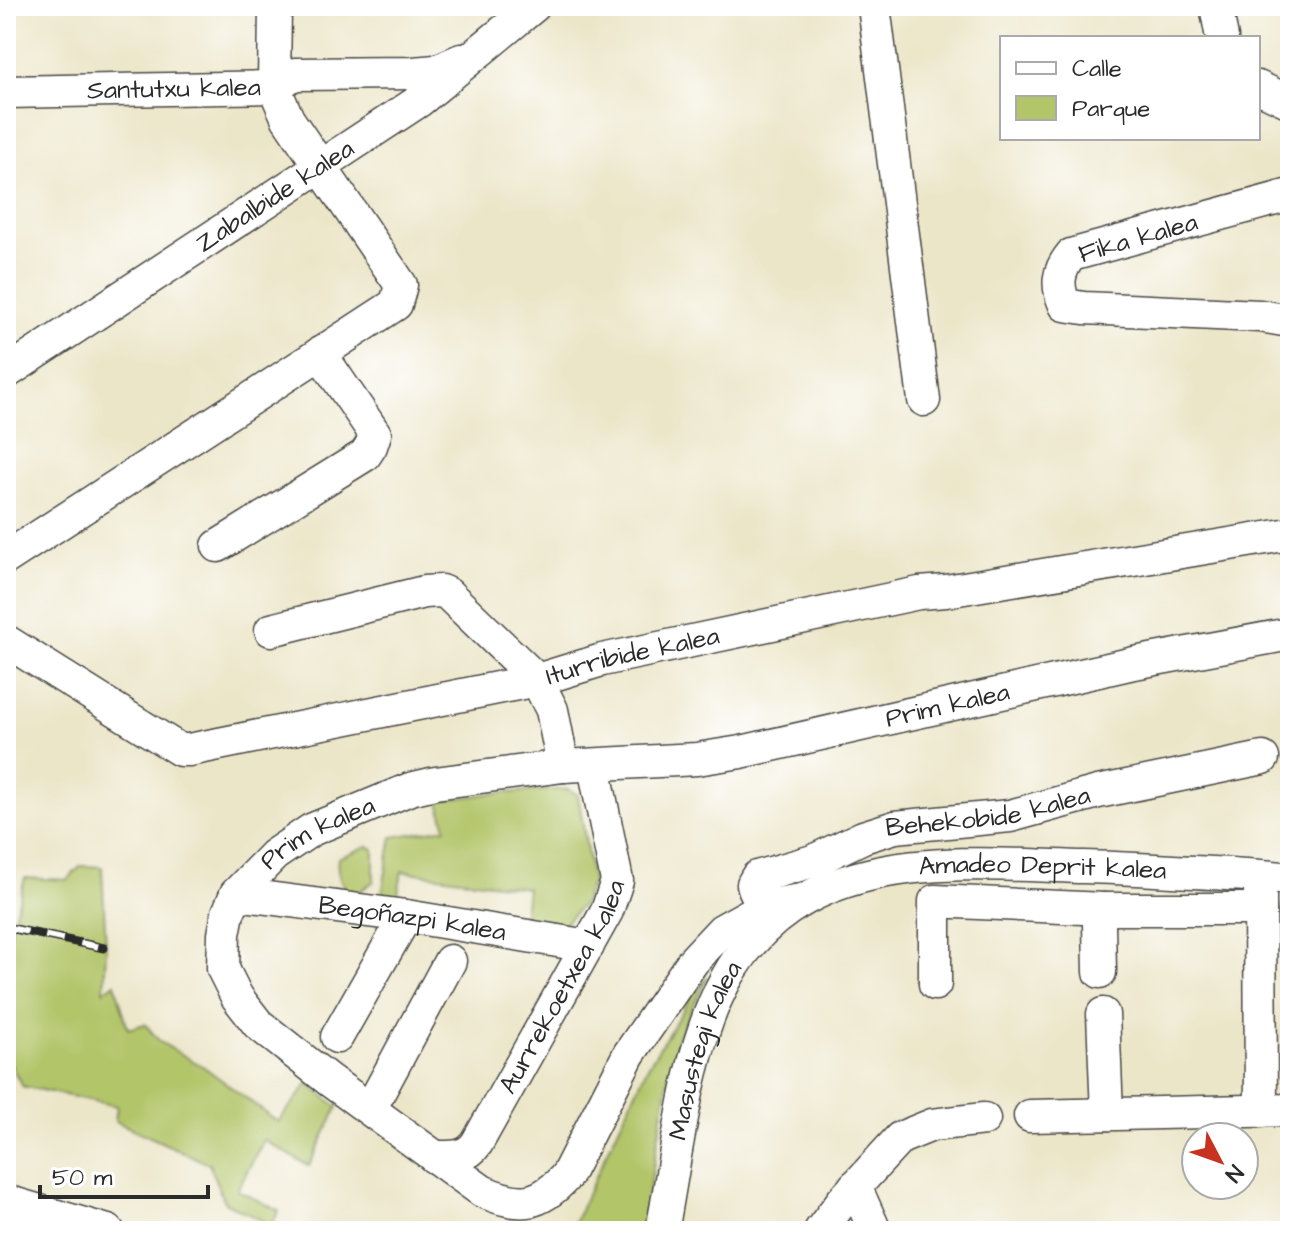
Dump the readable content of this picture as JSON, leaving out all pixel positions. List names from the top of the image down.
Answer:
{
  "streets": {
    "street": [
      "Santutxu kalea",
      "Zabalbide kalea",
      "Fika kalea",
      "Iturribide kalea",
      "Prim kalea",
      "Behekobide kalea",
      "Amadeo Deprit kalea",
      "Begoñazpi kalea",
      "Aurrekoetxea kalea",
      "Masustegi kalea"
    ]
  },
  "crossings": [
    ["Santutxu kalea", "Zabalbide kalea"],
    ["Iturribide kalea", "Aurrekoetxea kalea"],
    ["Prim kalea", "Behekobide kalea"],
    ["Prim kalea", "Amadeo Deprit kalea"],
    ["Prim kalea", "Begoñazpi kalea"],
    ["Prim kalea", "Aurrekoetxea kalea"],
    ["Prim kalea", "Masustegi kalea"],
    ["Behekobide kalea", "Amadeo Deprit kalea"],
    ["Behekobide kalea", "Masustegi kalea"],
    ["Amadeo Deprit kalea", "Masustegi kalea"],
    ["Begoñazpi kalea", "Aurrekoetxea kalea"]
  ],
  "legend": ["Calle", "Parque"],
  "scale_bar": "50 m",
  "north": "bottom right"
}
